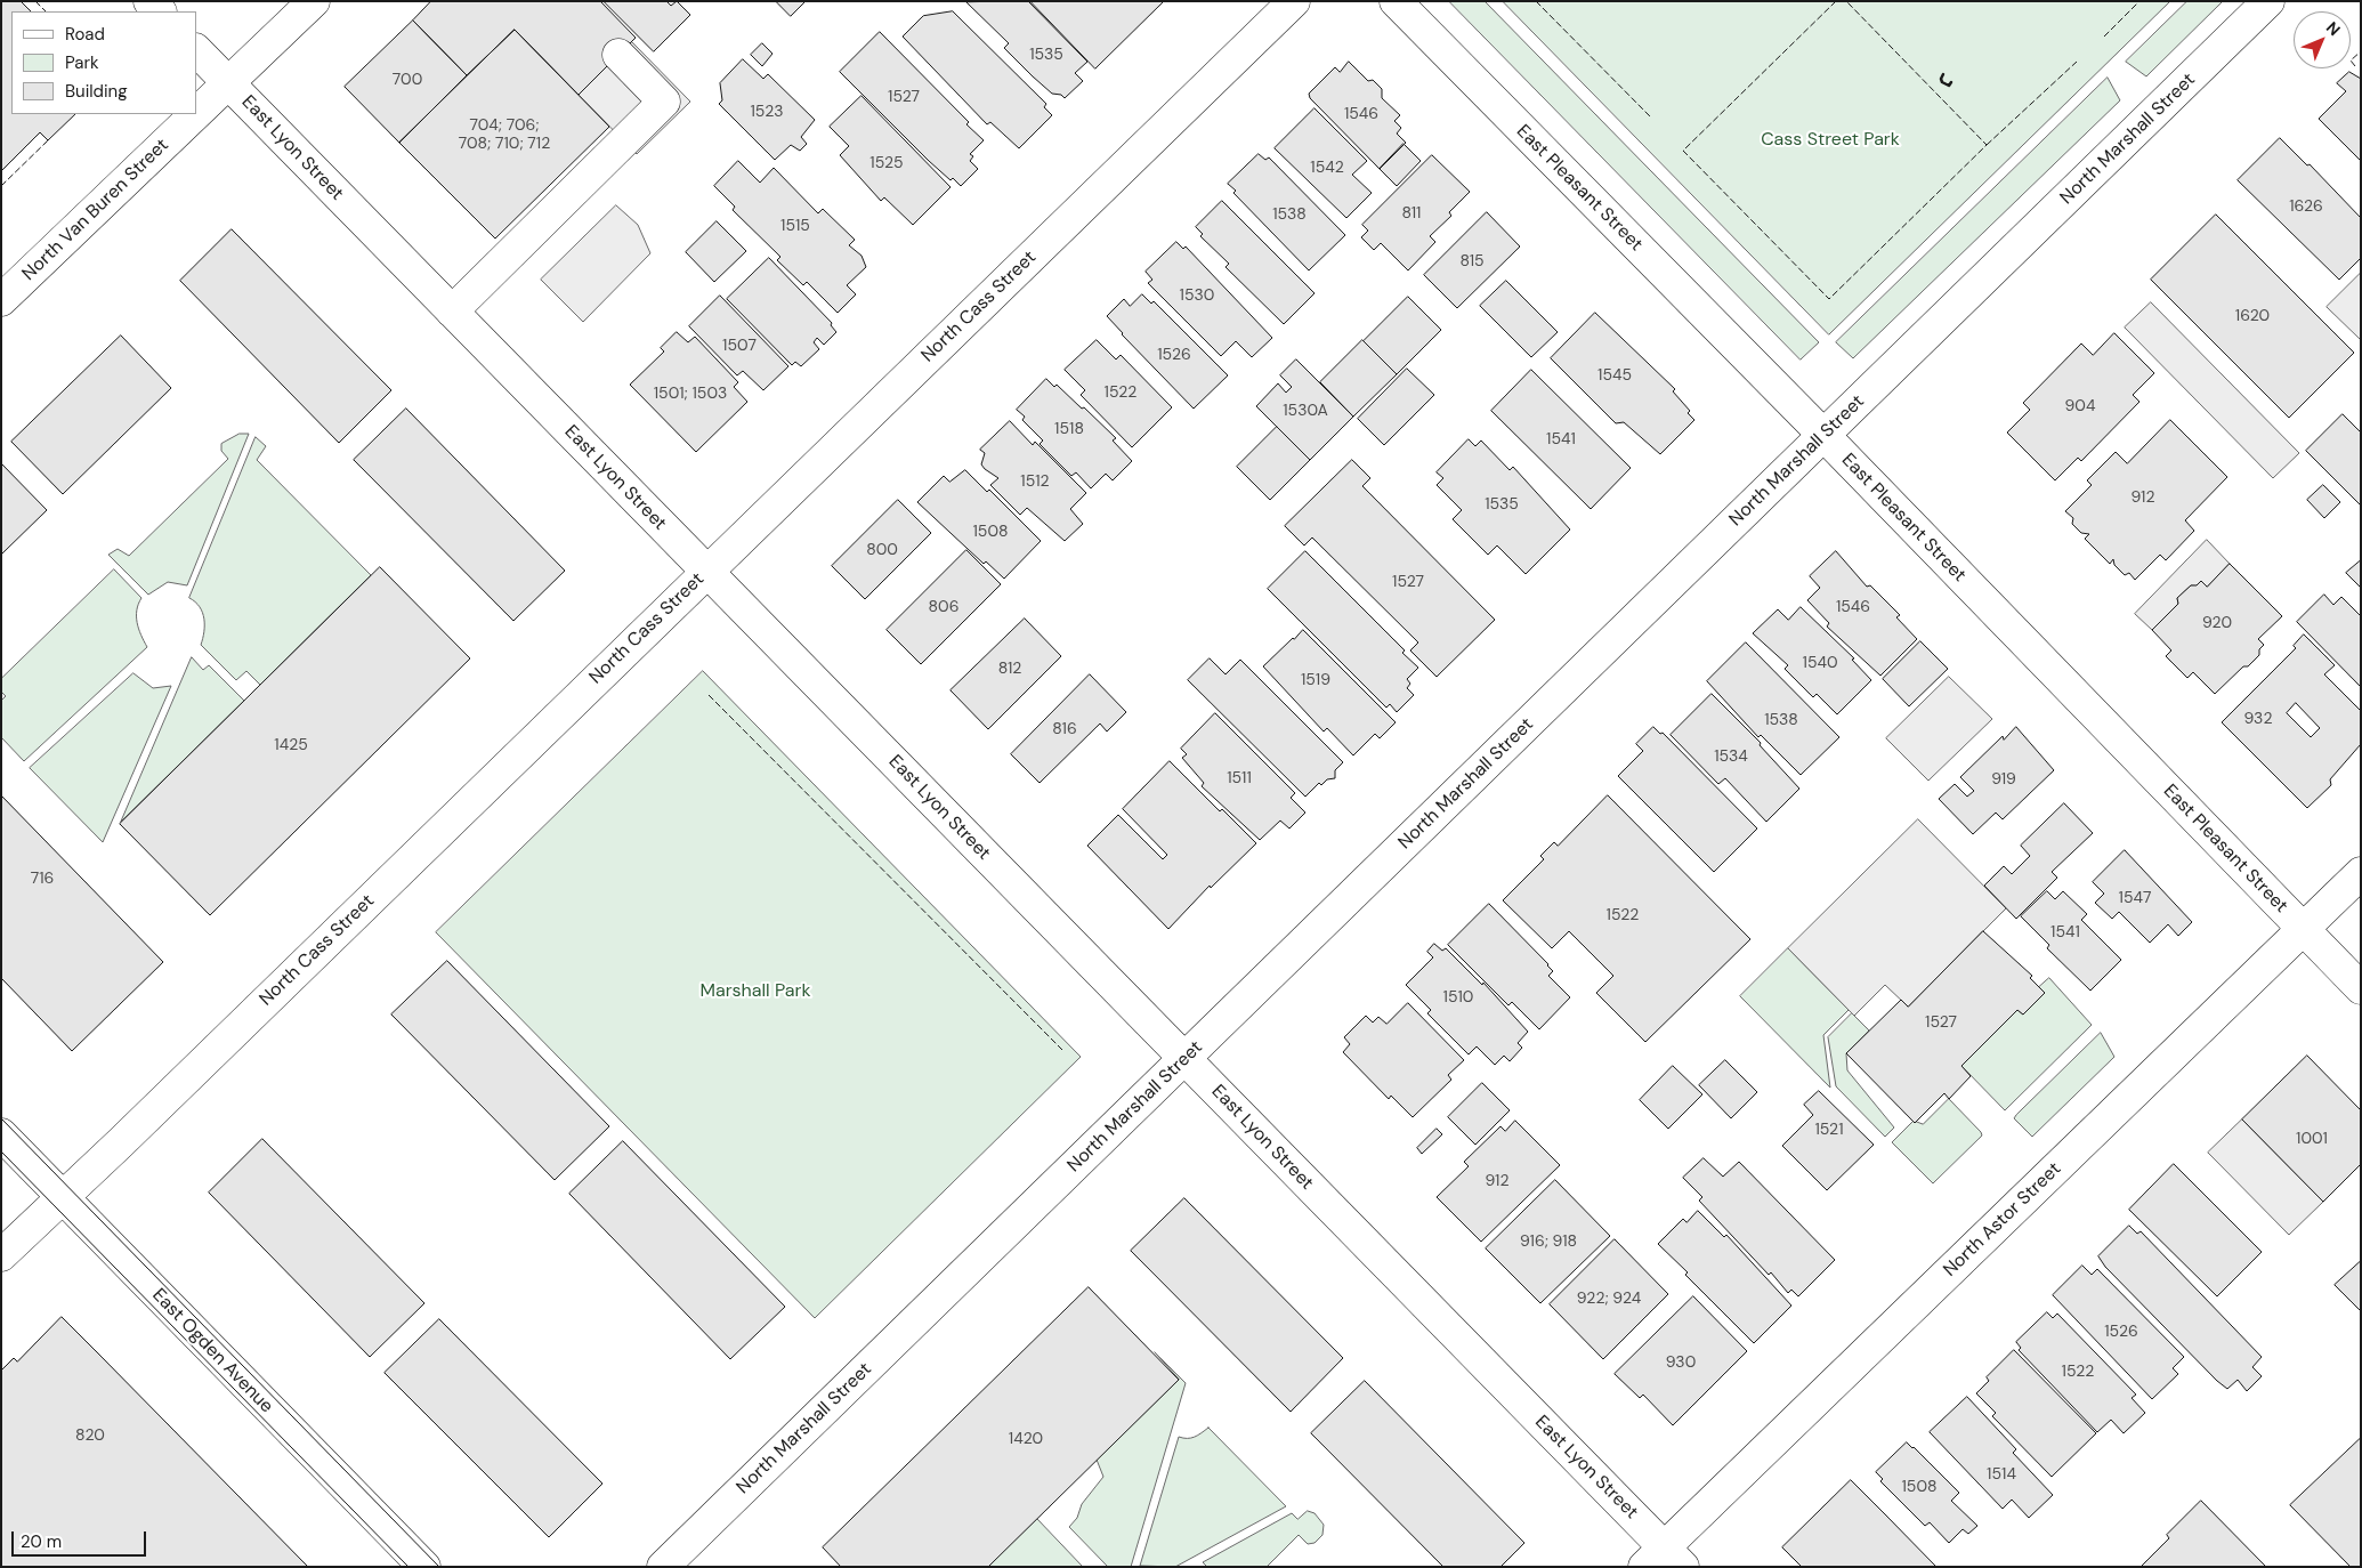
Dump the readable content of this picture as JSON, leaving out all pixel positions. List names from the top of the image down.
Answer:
{
  "streets": {
    "street": [
      "North Marshall Street",
      "East Lyon Street",
      "East Pleasant Street",
      "North Van Buren Street",
      "North Cass Street",
      "North Astor Street",
      "East Ogden Avenue"
    ]
  },
  "crossings": [
    ["North Marshall Street", "East Lyon Street"],
    ["North Marshall Street", "East Pleasant Street"],
    ["East Lyon Street", "North Van Buren Street"],
    ["East Lyon Street", "North Cass Street"],
    ["East Lyon Street", "North Astor Street"],
    ["East Pleasant Street", "North Astor Street"],
    ["North Cass Street", "East Ogden Avenue"]
  ],
  "parks": ["Cass Street Park", "Marshall Park"],
  "house_numbers": [
    "1535",
    "700",
    "1527",
    "1523",
    "1546",
    "704; 706; 708; 710; 712",
    "1525",
    "1542",
    "1626",
    "811",
    "1538",
    "1515",
    "815",
    "1530",
    "1620",
    "1507",
    "1526",
    "1545",
    "1522",
    "1501; 1503",
    "904",
    "1530A",
    "1518",
    "1541",
    "1512",
    "912",
    "1535",
    "1508",
    "800",
    "1527",
    "806",
    "1546",
    "920",
    "1540",
    "812",
    "1519",
    "932",
    "1538",
    "816",
    "1425",
    "1534",
    "1511",
    "919",
    "716",
    "1547",
    "1522",
    "1541",
    "1510",
    "1527",
    "1521",
    "1001",
    "912",
    "916; 918",
    "922; 924",
    "1526",
    "930",
    "1522",
    "820",
    "1420",
    "1514",
    "1508"
  ],
  "legend": ["Road", "Park", "Building"],
  "scale_bar": "20 m",
  "north": "top right"
}
